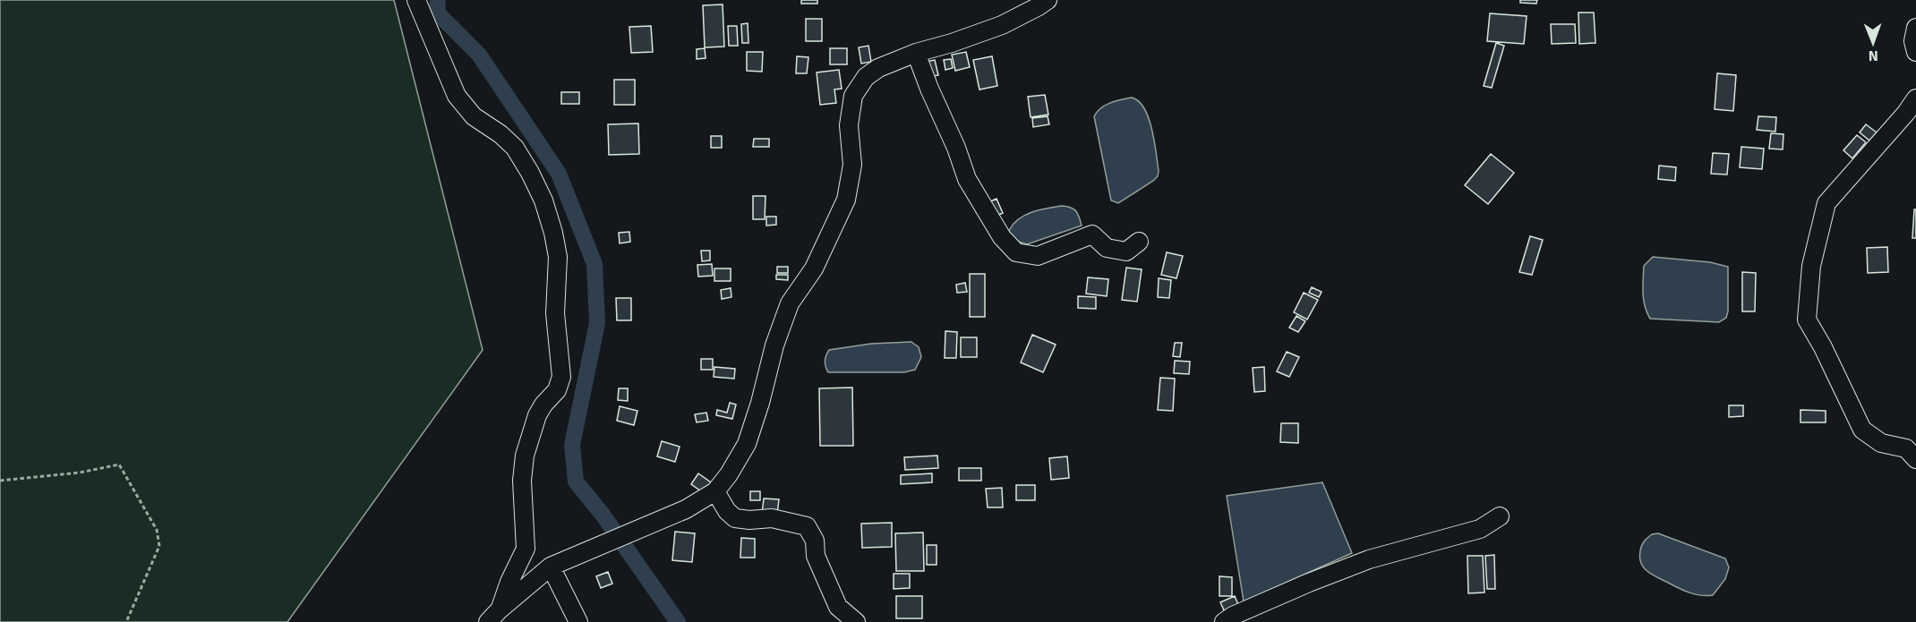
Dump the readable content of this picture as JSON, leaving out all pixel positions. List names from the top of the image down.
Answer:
{
  "north": "bottom"
}
